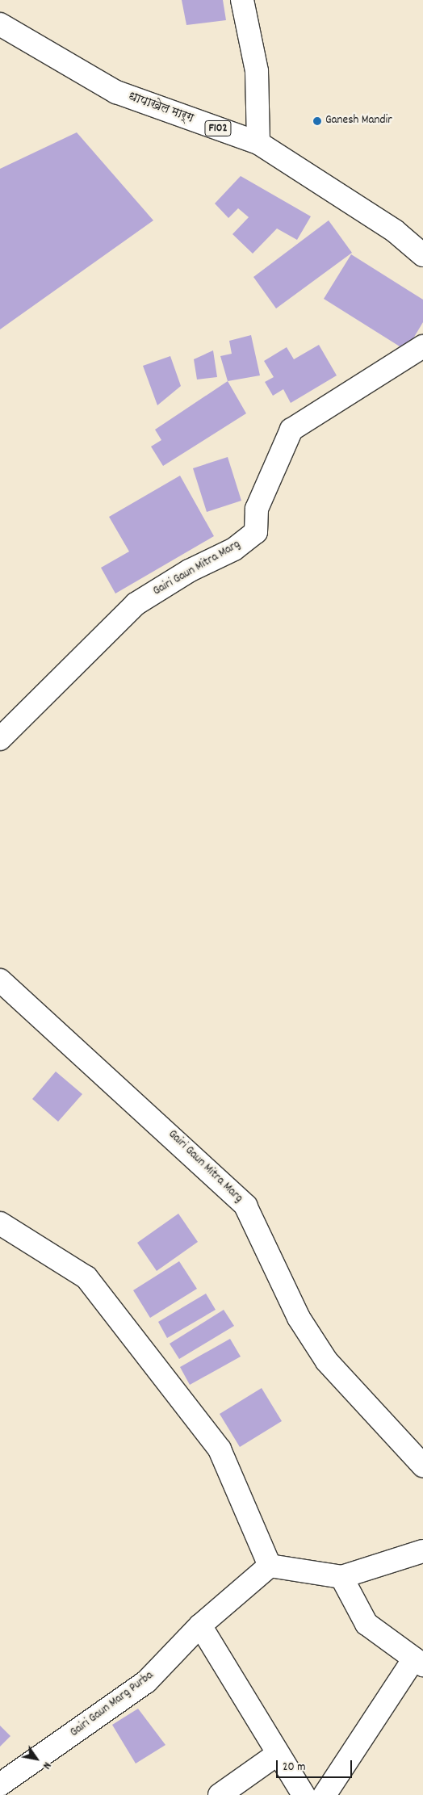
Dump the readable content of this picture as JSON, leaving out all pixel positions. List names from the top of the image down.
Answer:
{
  "streets": {
    "street": [
      "धापाखेल मार्ग",
      "F102",
      "Gairi Gaun Mitra Marg",
      "Gairi Gaun Marg Purba"
    ]
  },
  "places": ["Ganesh Mandir"],
  "scale_bar": "20 m",
  "north": "bottom right"
}
